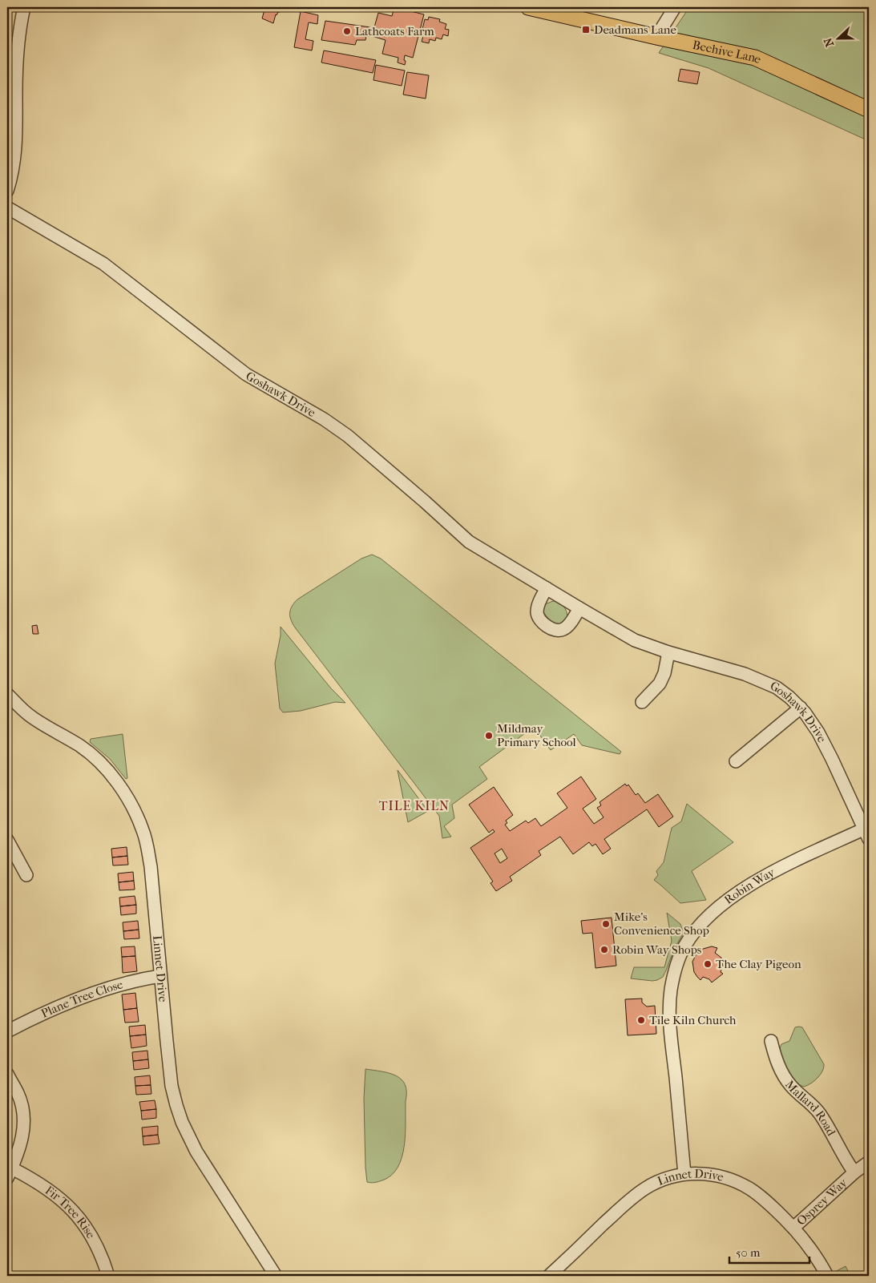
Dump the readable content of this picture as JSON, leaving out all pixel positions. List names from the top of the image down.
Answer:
{
  "streets": {
    "main road": ["Beehive Lane"],
    "street": [
      "Goshawk Drive",
      "Robin Way",
      "Linnet Drive",
      "Plane Tree Close",
      "Mallard Road",
      "Osprey Way",
      "Fir Tree Rise"
    ]
  },
  "crossings": [
    ["Goshawk Drive", "Robin Way"],
    ["Robin Way", "Linnet Drive"],
    ["Linnet Drive", "Plane Tree Close"],
    ["Linnet Drive", "Osprey Way"],
    ["Mallard Road", "Osprey Way"]
  ],
  "districts": ["TILE KILN"],
  "places": {
    "transit": ["Deadmans Lane"],
    "other": [
      "Lathcoats Farm",
      "Mildmay Primary School",
      "Mike's Convenience Shop",
      "Robin Way Shops",
      "The Clay Pigeon",
      "Tile Kiln Church"
    ]
  },
  "scale_bar": "50 m",
  "north": "left"
}
